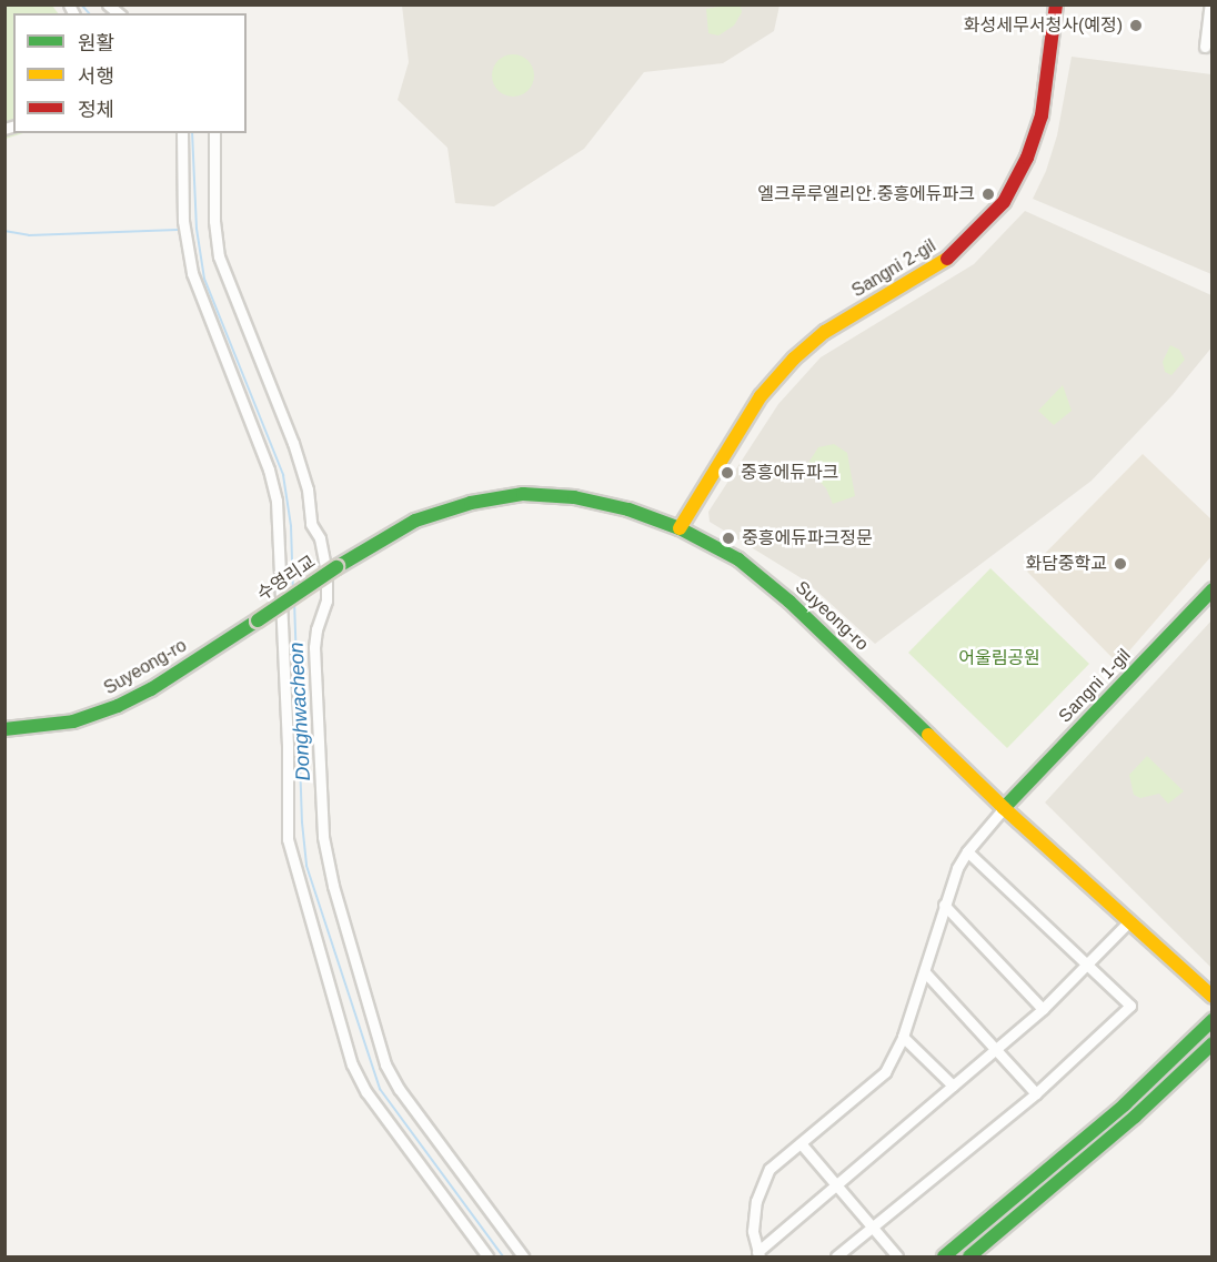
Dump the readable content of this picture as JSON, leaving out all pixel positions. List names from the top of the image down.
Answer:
{
  "streets": {
    "street": [
      "Sangni 2-gil",
      "수영리교",
      "Suyeong-ro",
      "Sangni 1-gil"
    ]
  },
  "crossings": [
    ["Sangni 2-gil", "Suyeong-ro"],
    ["수영리교", "Suyeong-ro"],
    ["Suyeong-ro", "Sangni 1-gil"]
  ],
  "water": ["Donghwacheon"],
  "parks": ["어울림공원"],
  "places": [
    "화성세무서청사(예정)",
    "엘크루루엘리안.중흥에듀파크",
    "중흥에듀파크",
    "중흥에듀파크정문",
    "화담중학교"
  ],
  "legend": ["원활", "서행", "정체"]
}
